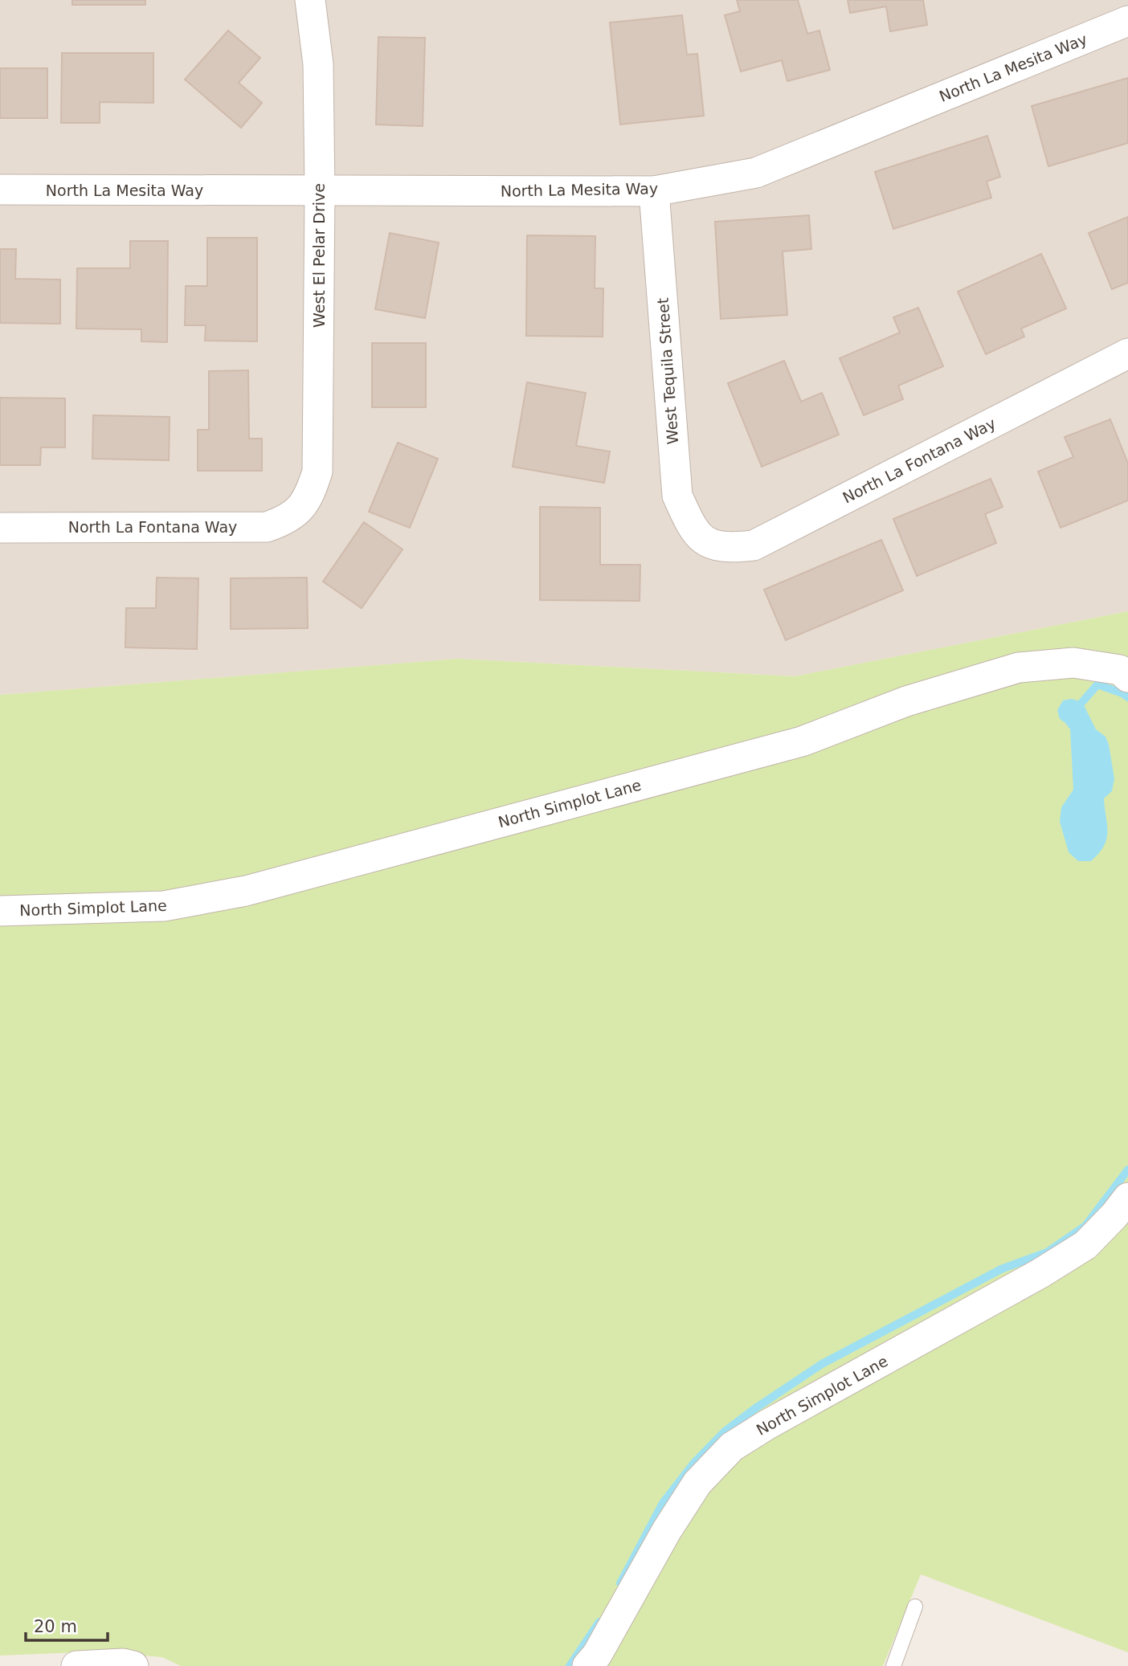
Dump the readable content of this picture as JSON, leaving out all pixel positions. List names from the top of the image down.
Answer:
{
  "streets": {
    "street": [
      "North La Mesita Way",
      "West El Pelar Drive",
      "West Tequila Street",
      "North La Fontana Way",
      "North Simplot Lane"
    ]
  },
  "crossings": [
    ["North La Mesita Way", "West El Pelar Drive"],
    ["North La Mesita Way", "West Tequila Street"],
    ["West El Pelar Drive", "North La Fontana Way"],
    ["West Tequila Street", "North La Fontana Way"]
  ],
  "scale_bar": "20 m"
}
